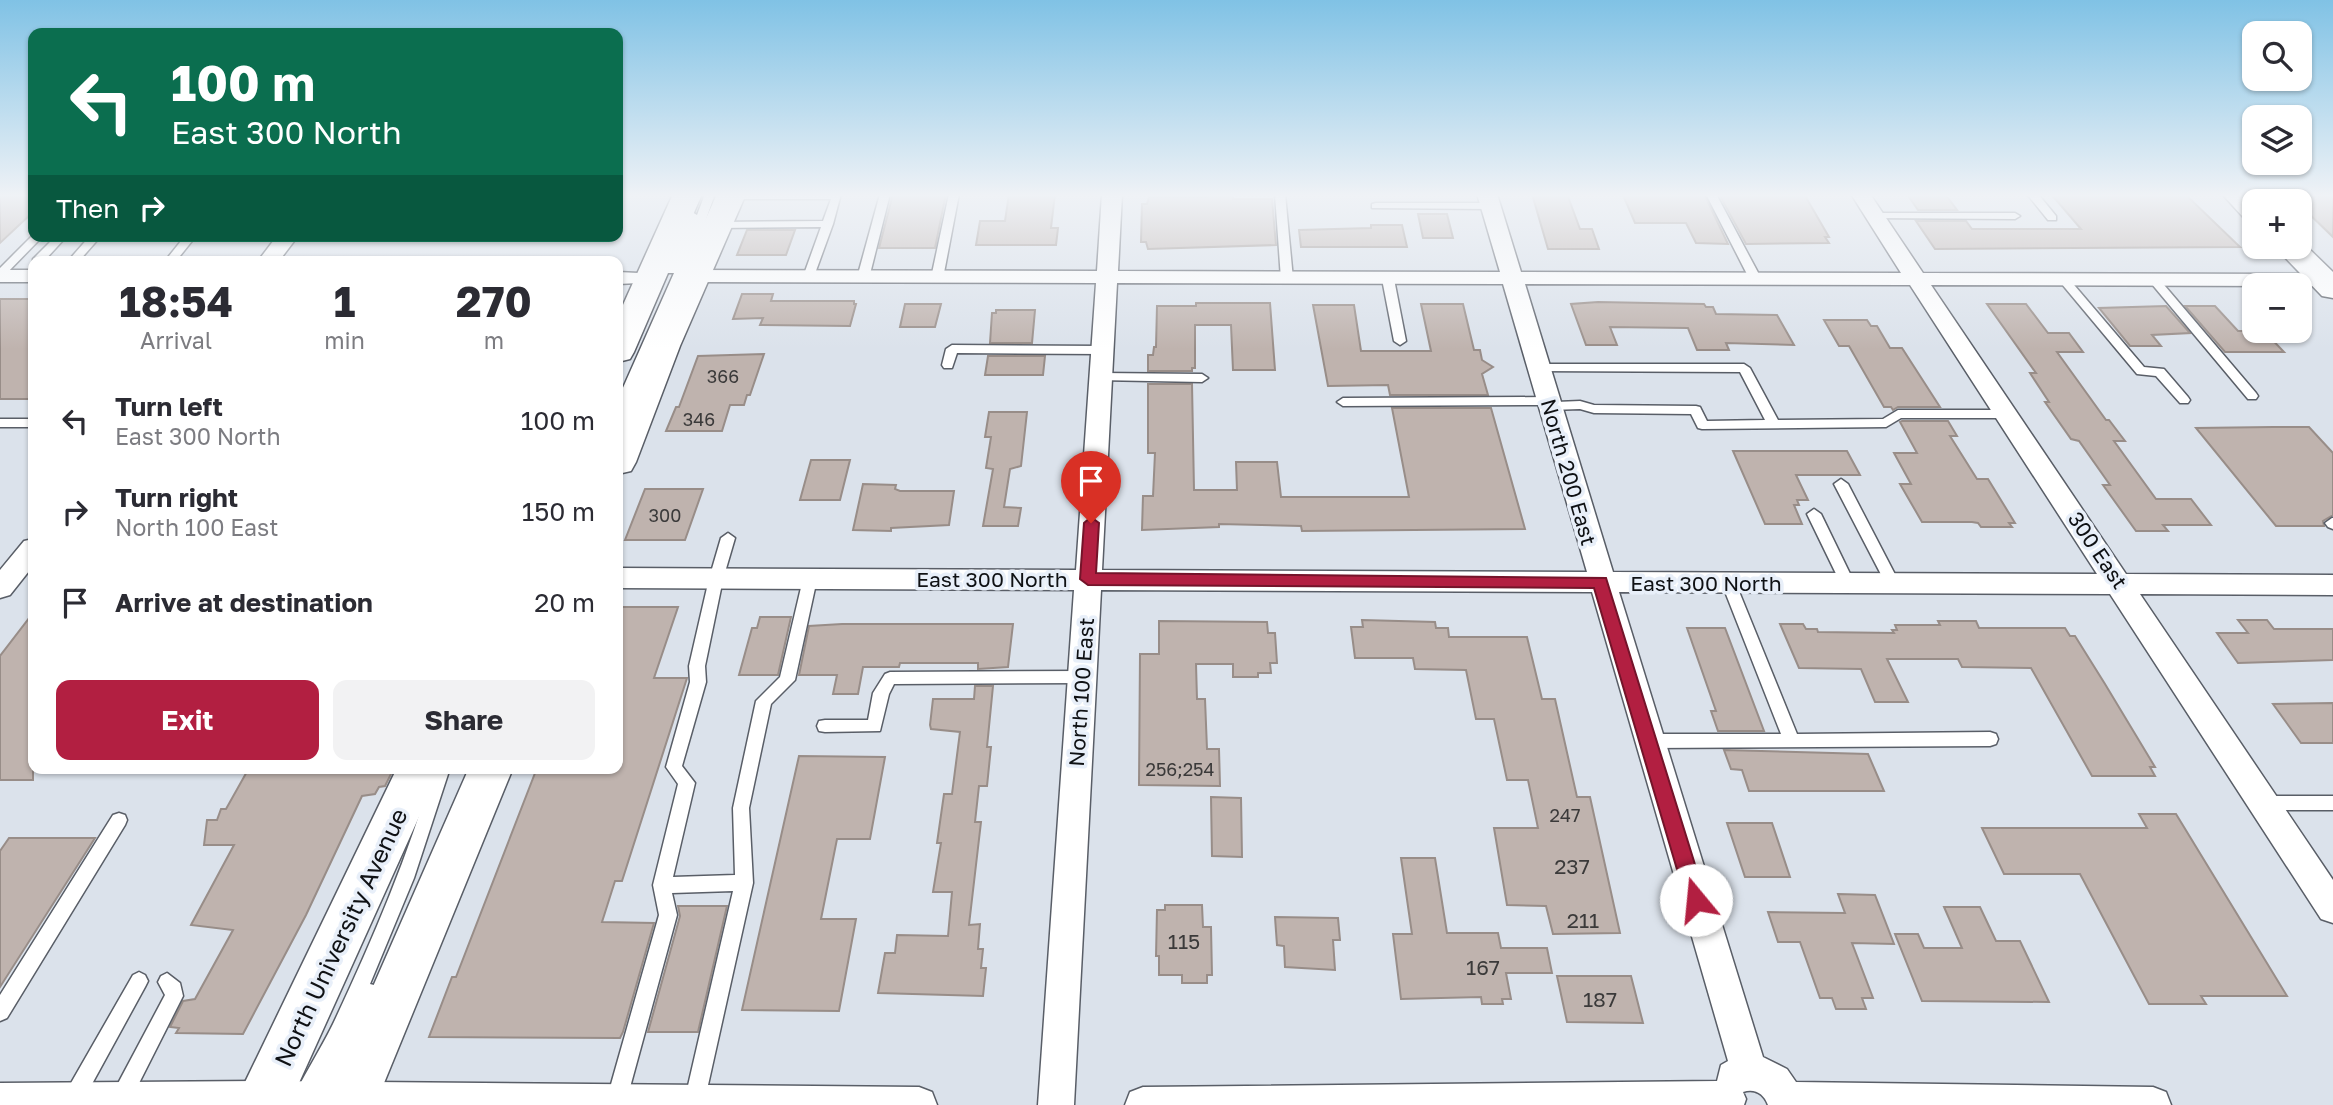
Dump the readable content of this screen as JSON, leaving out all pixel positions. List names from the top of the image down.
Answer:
{
  "streets": {
    "main road": ["North University Avenue"],
    "street": [
      "North 200 East",
      "300 East",
      "East 300 North",
      "North 100 East"
    ]
  },
  "crossings": [
    ["North 200 East", "East 300 North"],
    ["300 East", "East 300 North"],
    ["East 300 North", "North 100 East"]
  ],
  "house_numbers": [
    "366",
    "346",
    "300",
    "256;254",
    "247",
    "237",
    "211",
    "115",
    "167",
    "187"
  ],
  "page": {
    "map_buttons": ["+", "−"],
    "turn": ["100 m", "East 300 North"],
    "then": "Then",
    "eta": [
      "18:54",
      "Arrival",
      "1",
      "min",
      "270",
      "m"
    ],
    "list": [
      {
        "name": "Turn left",
        "note": "East 300 North",
        "value": "100 m"
      },
      {
        "name": "Turn right",
        "note": "North 100 East",
        "value": "150 m"
      },
      {
        "name": "Arrive at destination",
        "value": "20 m"
      }
    ],
    "buttons": ["Exit", "Share"]
  }
}
